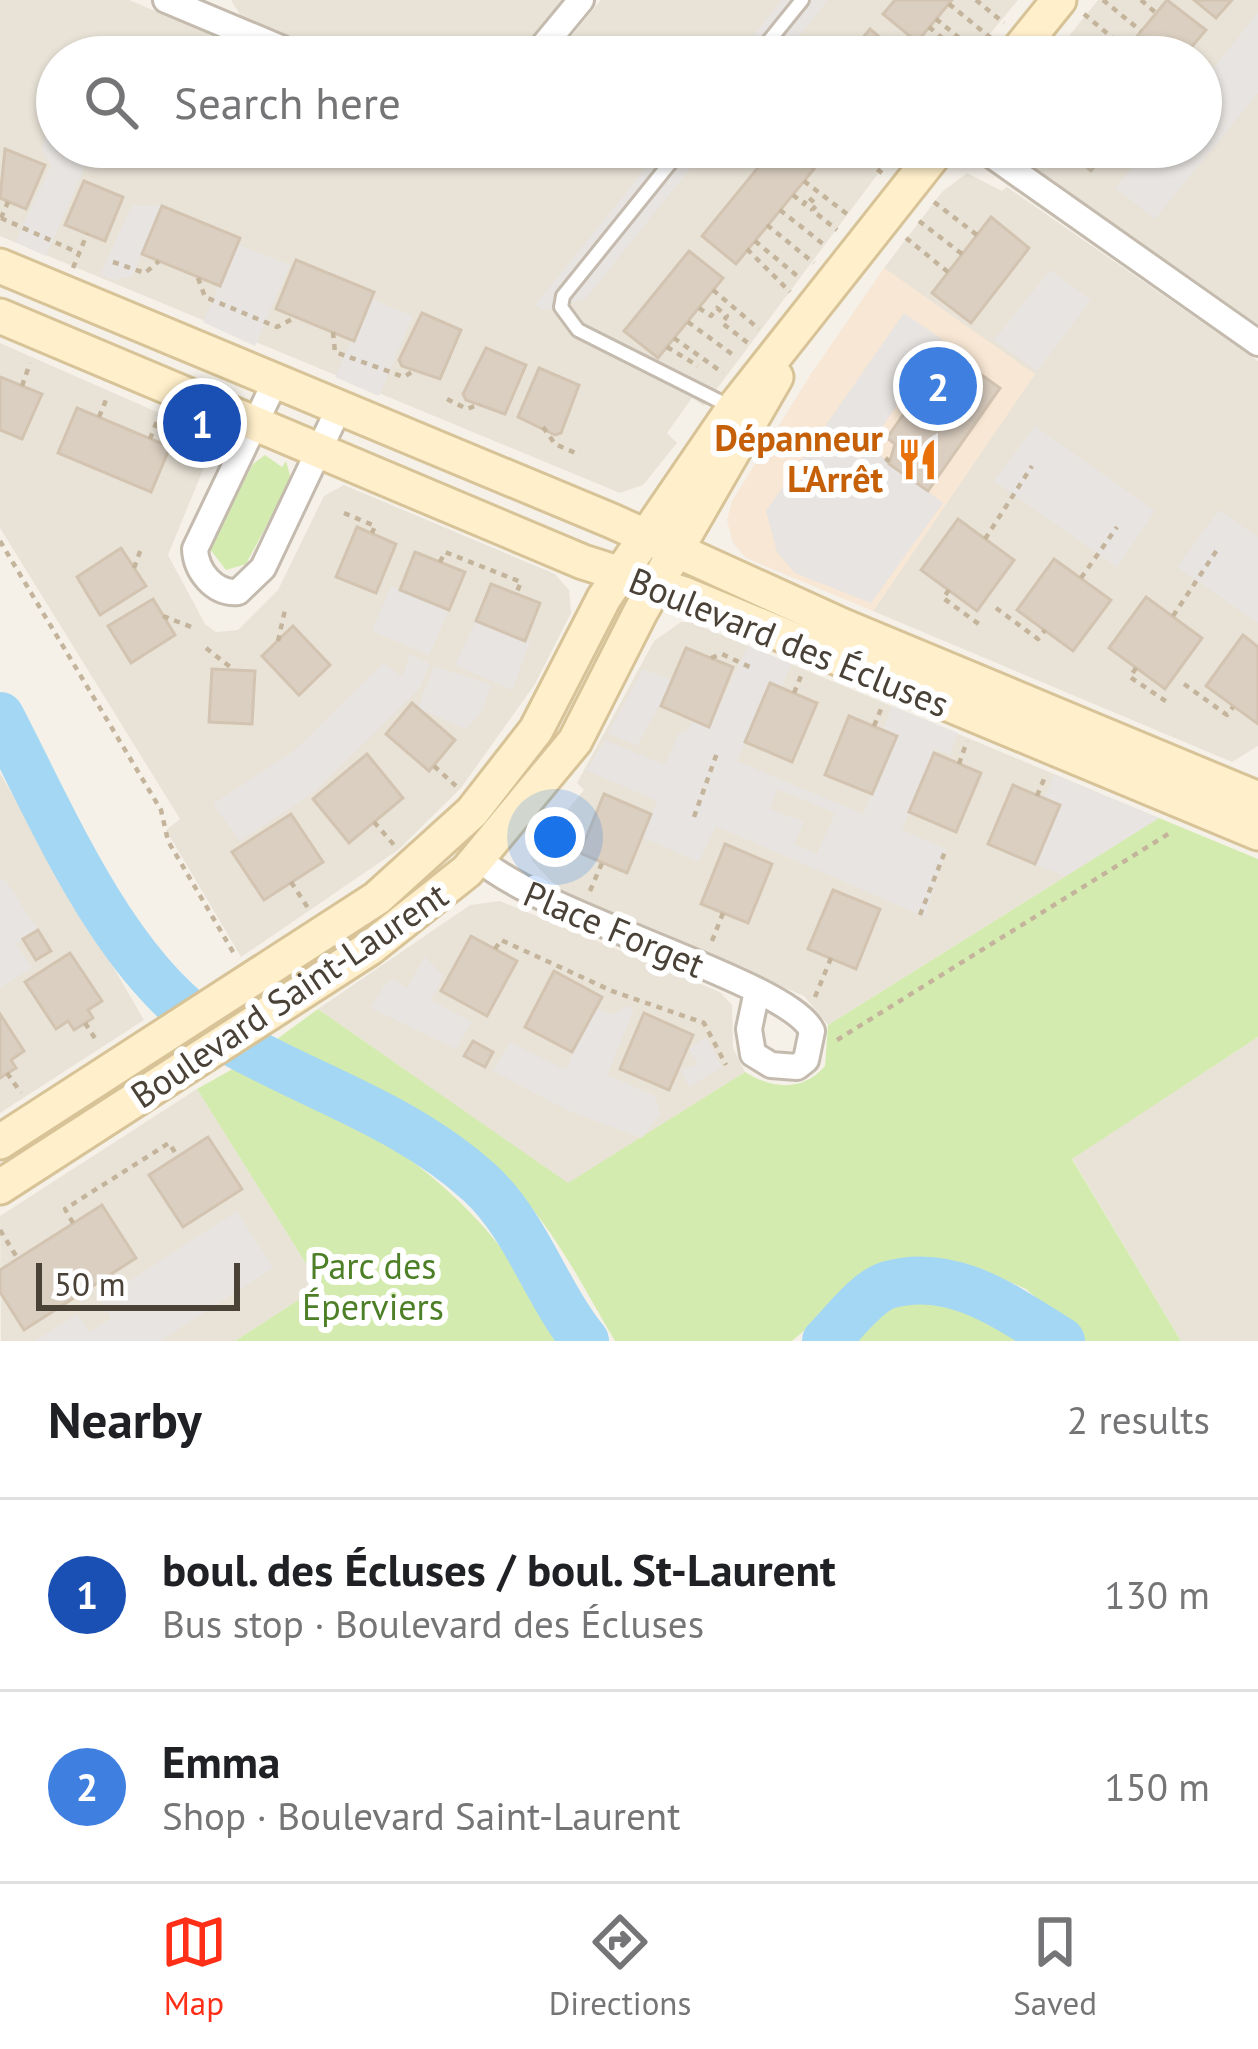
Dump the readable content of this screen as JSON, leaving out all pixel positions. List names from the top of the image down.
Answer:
{
  "streets": {
    "street": ["Boulevard des Écluses", "Place Forget", "Boulevard Saint-Laurent"]
  },
  "crossings": [
    ["Boulevard des Écluses", "Boulevard Saint-Laurent"],
    ["Place Forget", "Boulevard Saint-Laurent"]
  ],
  "parks": ["Parc des Éperviers"],
  "places": {
    "restaurant": ["Dépanneur L'Arrêt"]
  },
  "scale_bar": "50 m",
  "page": {
    "search": "Search here",
    "pins": ["2", "1"],
    "scale": "50 m",
    "heading": ["Nearby", "2 results"],
    "list": [
      {
        "mark": "1",
        "name": "boul. des Écluses / boul. St-Laurent",
        "note": "Bus stop · Boulevard des Écluses",
        "value": "130 m"
      },
      {
        "mark": "2",
        "name": "Emma",
        "note": "Shop · Boulevard Saint-Laurent",
        "value": "150 m"
      }
    ],
    "nav": ["Map", "Directions", "Saved"]
  }
}
